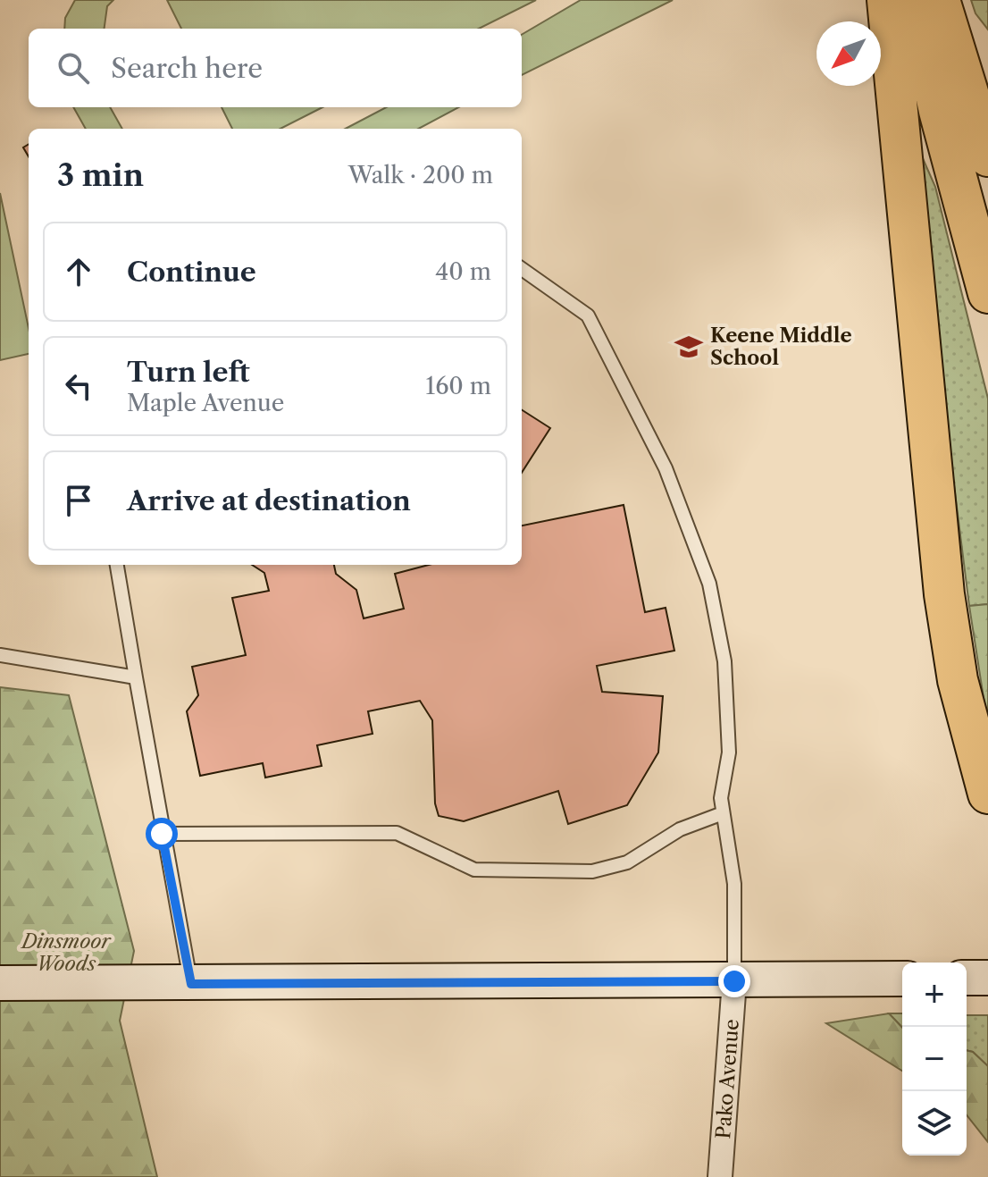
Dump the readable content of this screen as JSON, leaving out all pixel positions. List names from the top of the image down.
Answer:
{
  "streets": {
    "street": ["Pako Avenue"]
  },
  "parks": ["Dinsmoor Woods"],
  "places": {
    "school or university": ["Keene Middle School"]
  },
  "north": "bottom left",
  "page": {
    "search": "Search here",
    "heading": ["3 min", "Walk · 200 m"],
    "list": [
      ["Continue", "40 m"],
      ["Turn left", "Maple Avenue", "160 m"],
      "Arrive at destination"
    ],
    "map_buttons": ["+", "−"]
  }
}
